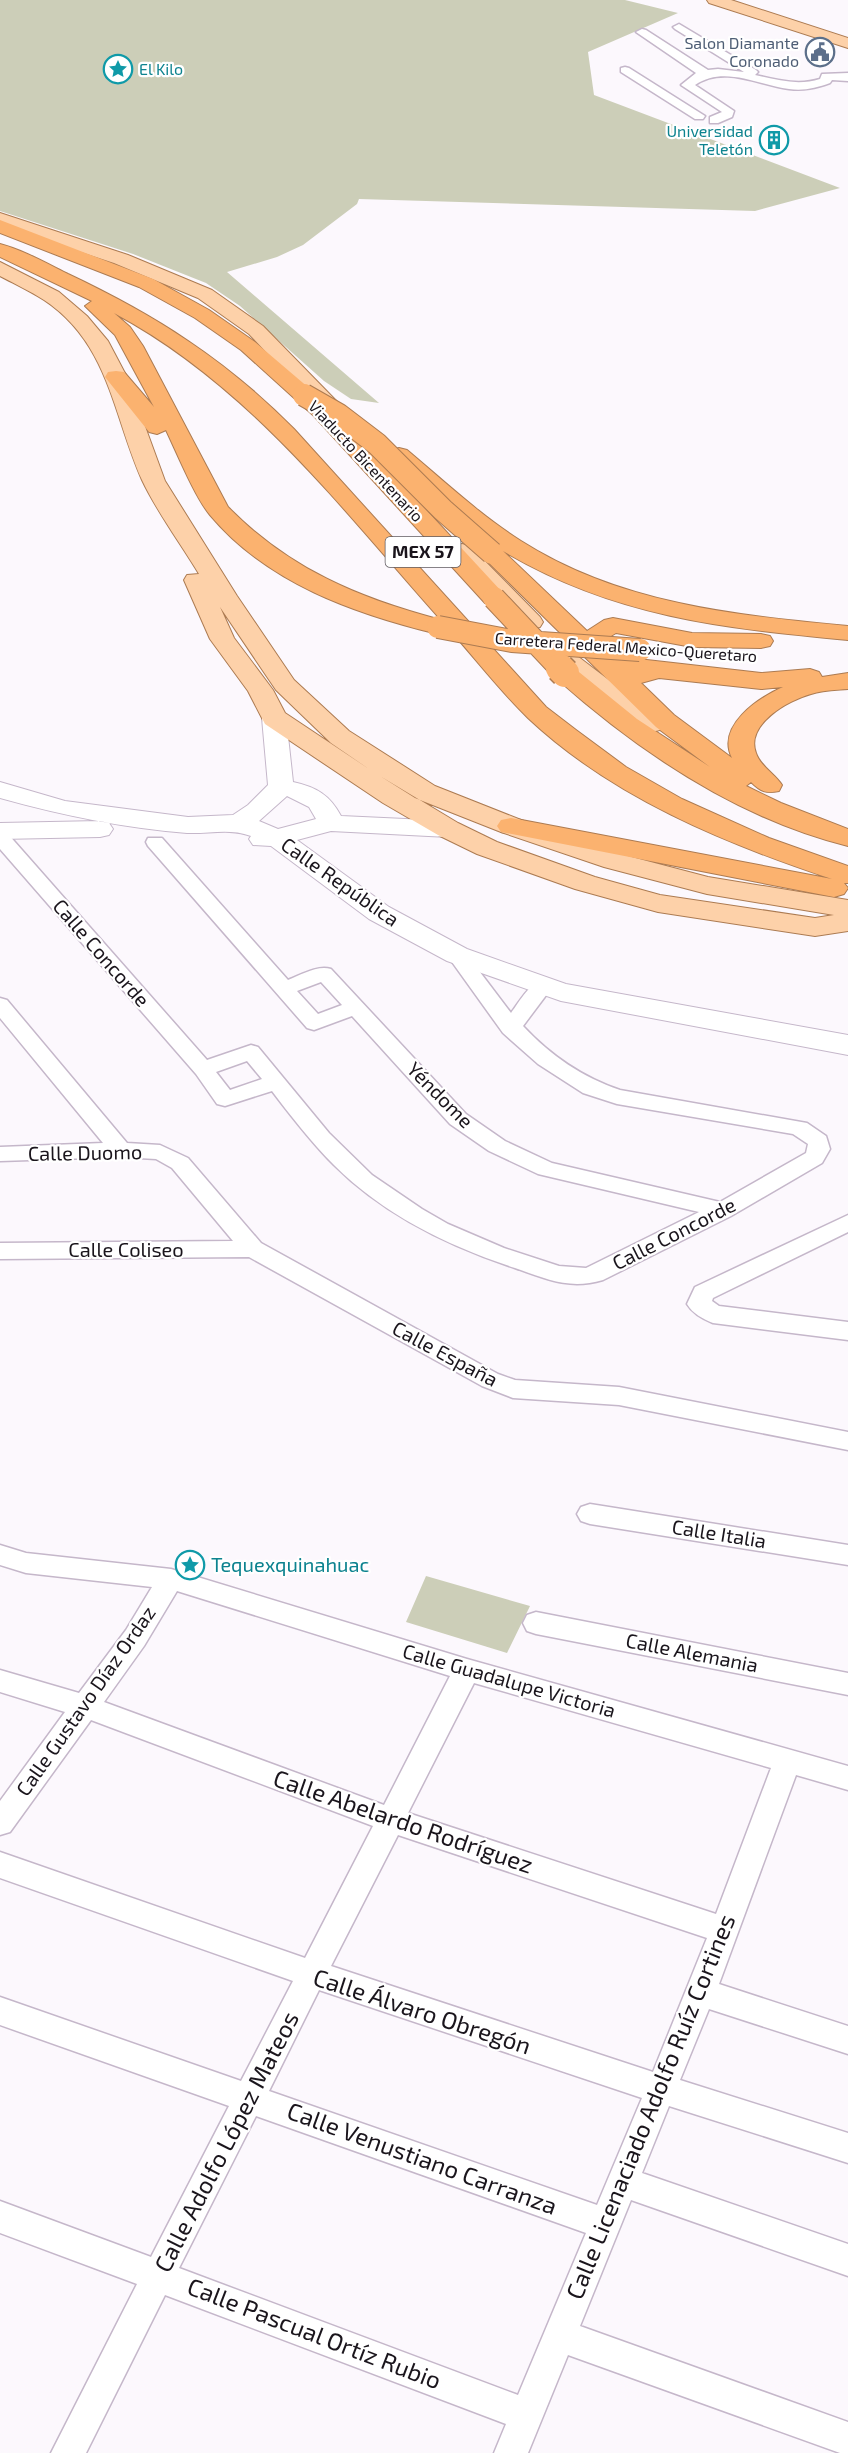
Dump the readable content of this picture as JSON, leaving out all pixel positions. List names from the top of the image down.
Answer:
{
  "streets": {
    "highway": ["Viaducto Bicentenario", "MEX 57", "Carretera Federal Mexico-Queretaro"],
    "street": [
      "Calle República",
      "Calle Concorde",
      "Yéndome",
      "Calle Duomo",
      "Calle Coliseo",
      "Calle España",
      "Calle Italia",
      "Calle Alemania",
      "Calle Guadalupe Victoria",
      "Calle Gustavo Díaz Ordaz",
      "Calle Abelardo Rodríguez",
      "Calle Álvaro Obregón",
      "Calle Licenaciado Adolfo Ruíz Cortines",
      "Calle Adolfo López Mateos",
      "Calle Venustiano Carranza",
      "Calle Pascual Ortíz Rubio"
    ]
  },
  "crossings": [
    ["MEX 57", "Carretera Federal Mexico-Queretaro"],
    ["Calle República", "Calle Concorde"],
    ["Calle Concorde", "Yéndome"],
    ["Calle Duomo", "Calle España"],
    ["Calle Coliseo", "Calle España"],
    ["Calle Guadalupe Victoria", "Calle Gustavo Díaz Ordaz"],
    ["Calle Guadalupe Victoria", "Calle Licenaciado Adolfo Ruíz Cortines"],
    ["Calle Guadalupe Victoria", "Calle Adolfo López Mateos"],
    ["Calle Gustavo Díaz Ordaz", "Calle Abelardo Rodríguez"],
    ["Calle Abelardo Rodríguez", "Calle Licenaciado Adolfo Ruíz Cortines"],
    ["Calle Abelardo Rodríguez", "Calle Adolfo López Mateos"],
    ["Calle Álvaro Obregón", "Calle Licenaciado Adolfo Ruíz Cortines"],
    ["Calle Álvaro Obregón", "Calle Adolfo López Mateos"],
    ["Calle Licenaciado Adolfo Ruíz Cortines", "Calle Venustiano Carranza"],
    ["Calle Licenaciado Adolfo Ruíz Cortines", "Calle Pascual Ortíz Rubio"],
    ["Calle Adolfo López Mateos", "Calle Venustiano Carranza"],
    ["Calle Adolfo López Mateos", "Calle Pascual Ortíz Rubio"]
  ],
  "places": {
    "public building": ["Salon Diamante Coronado"],
    "place": ["El Kilo", "Tequexquinahuac"],
    "building": ["Universidad Teletón"]
  }
}
